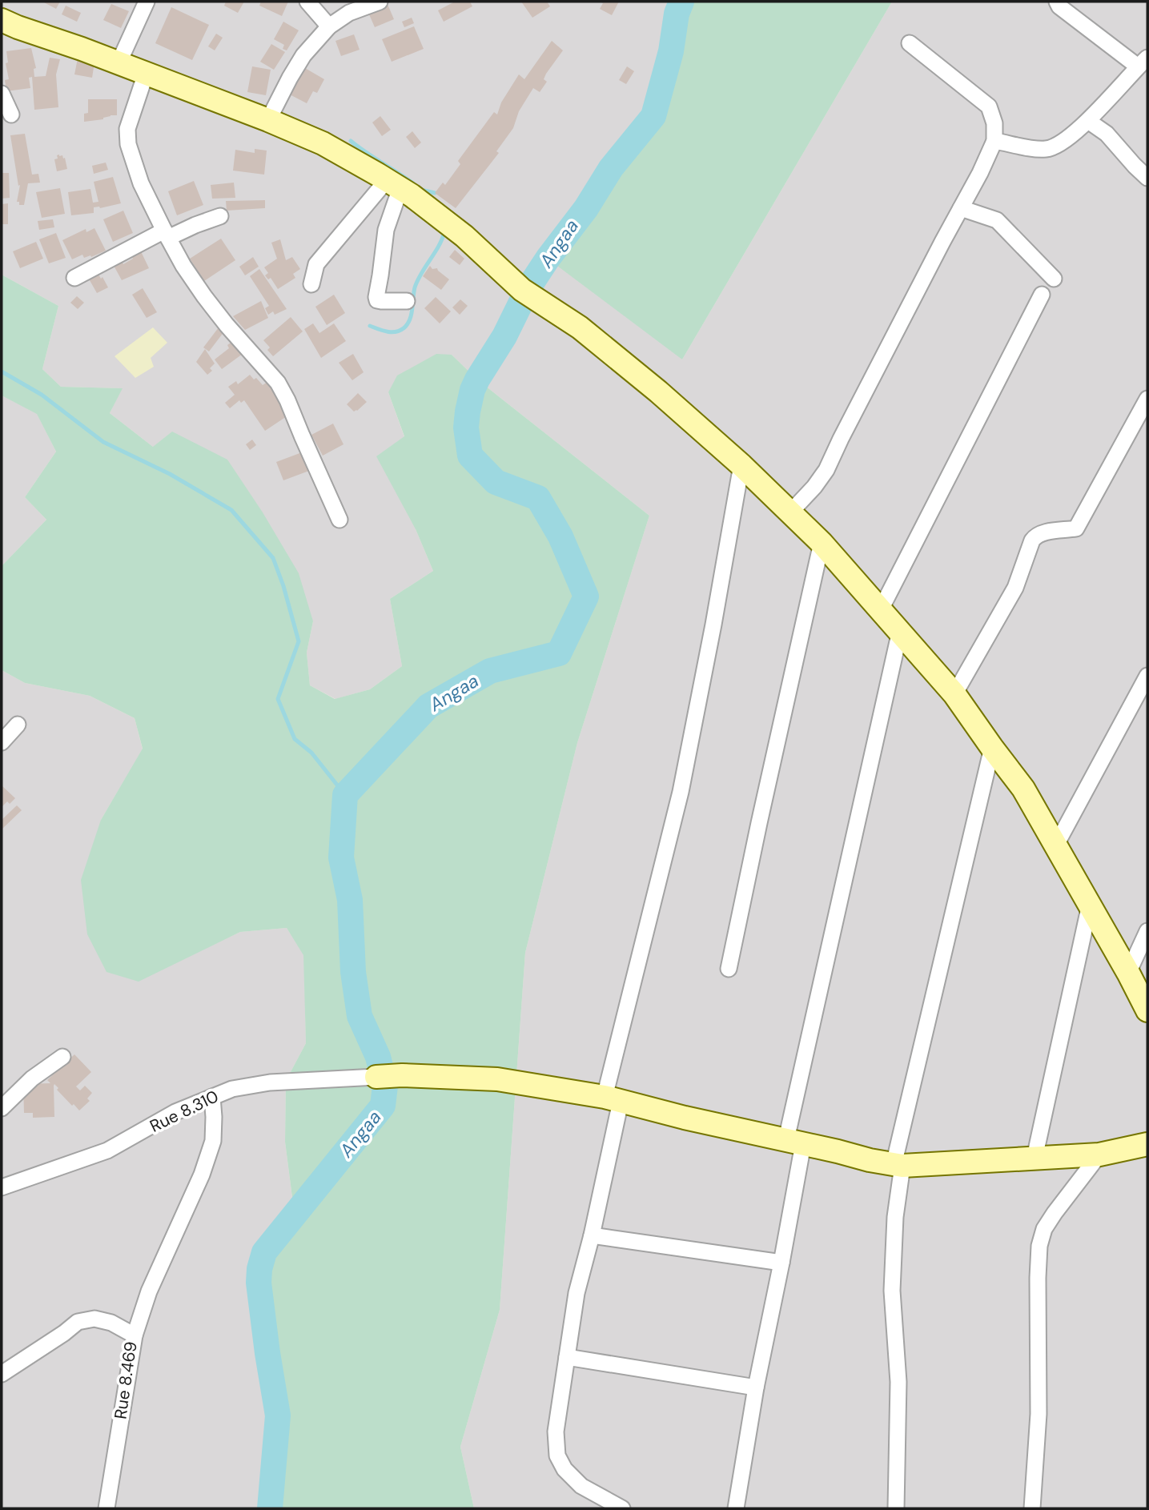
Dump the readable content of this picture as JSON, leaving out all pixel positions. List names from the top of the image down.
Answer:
{
  "streets": {
    "street": ["Rue 8.310", "Rue 8.469"]
  },
  "water": ["Angaa"]
}
